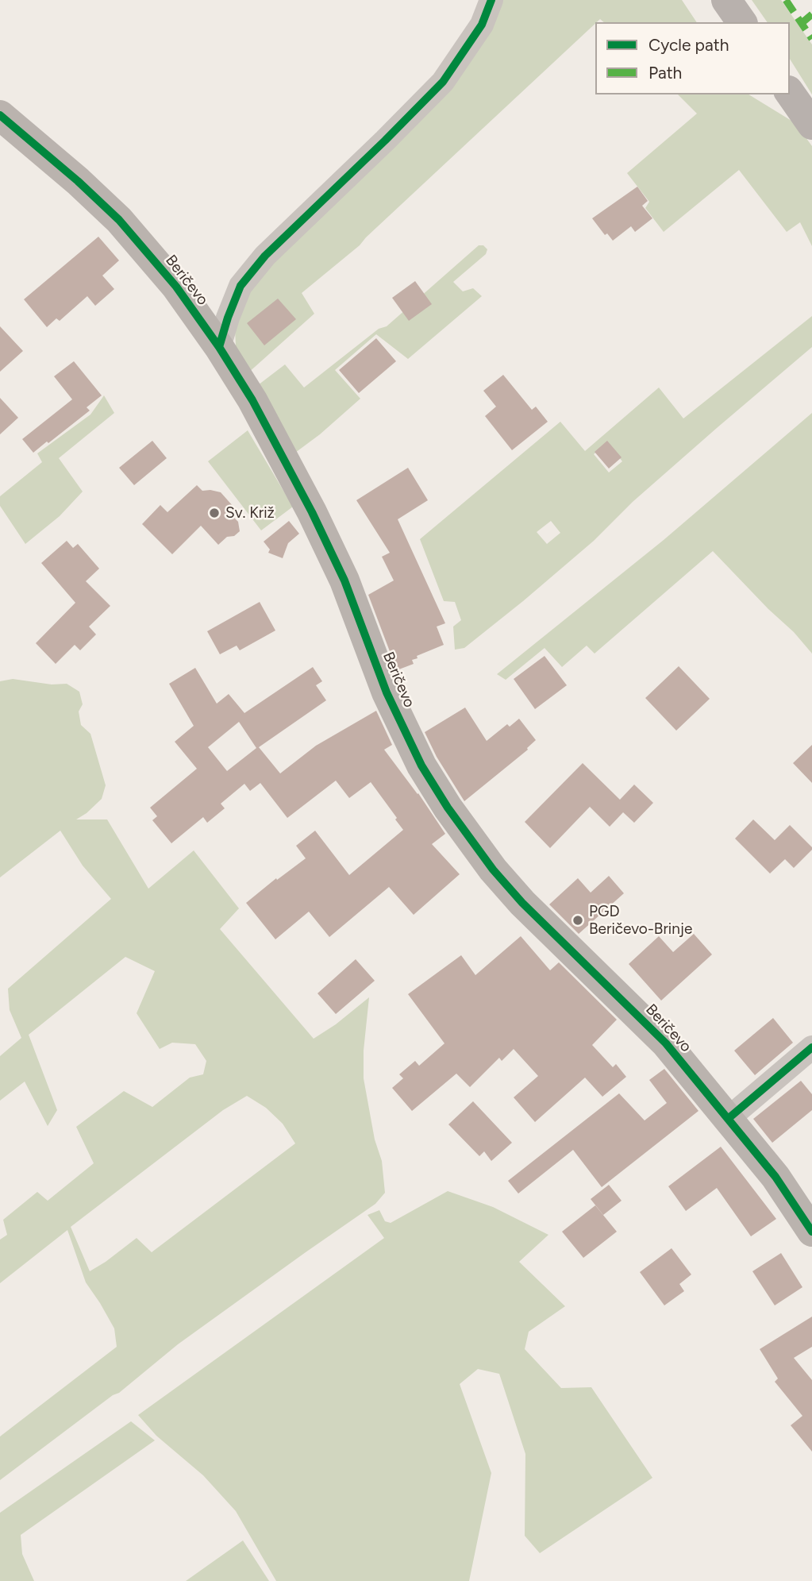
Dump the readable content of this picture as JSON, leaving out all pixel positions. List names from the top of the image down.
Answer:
{
  "streets": {
    "street": ["Beričevo"]
  },
  "places": ["Sv. Križ", "PGD Beričevo-Brinje"],
  "legend": ["Cycle path", "Path"]
}
